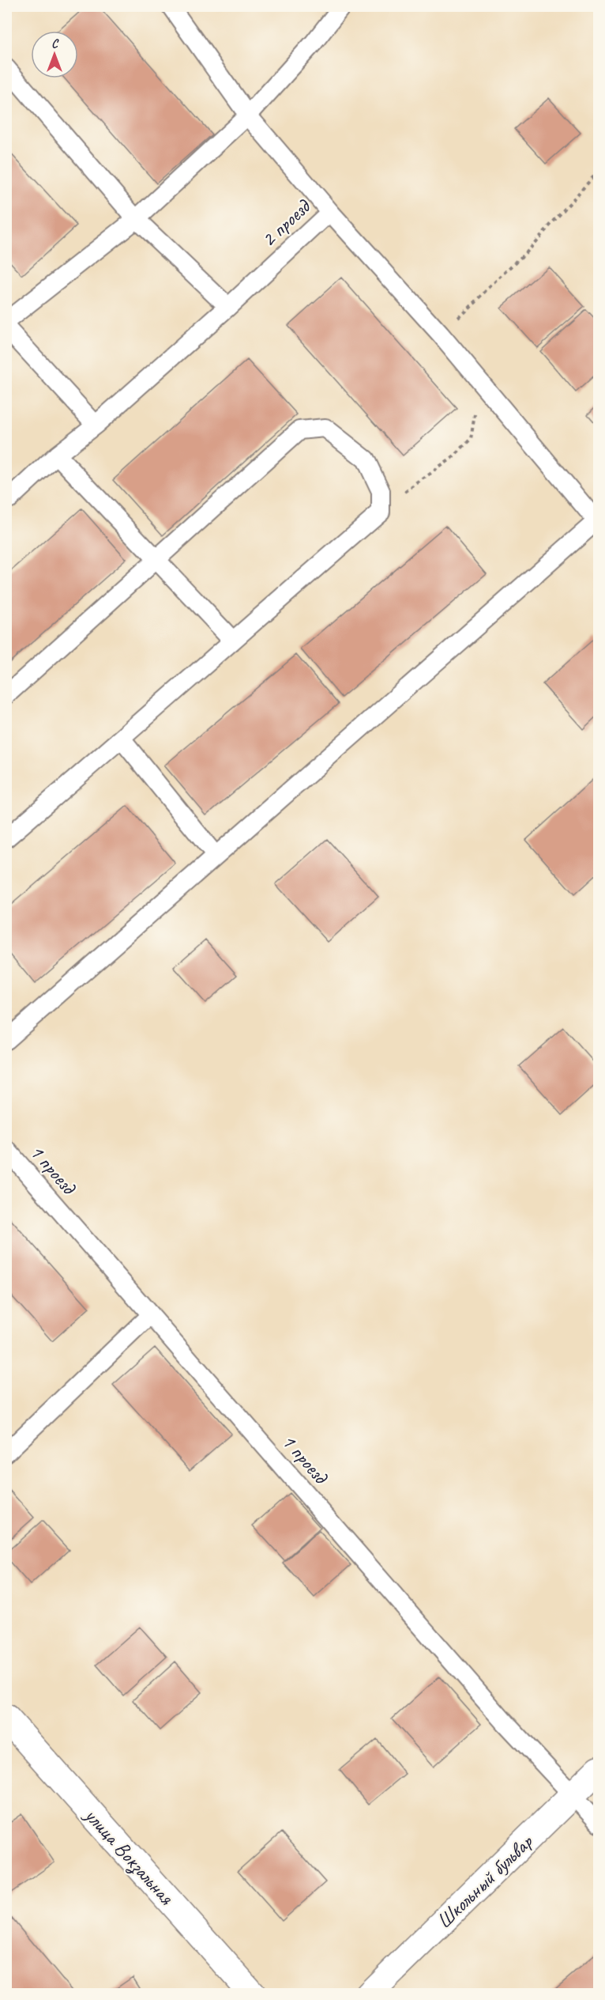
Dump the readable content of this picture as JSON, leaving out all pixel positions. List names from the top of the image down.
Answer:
{
  "streets": {
    "street": ["улица Вокзальная", "Школьный бульвар"],
    "lane": ["2 проезд", "1 проезд"]
  },
  "crossings": [
    ["1 проезд", "Школьный бульвар"]
  ],
  "north": "top"
}
